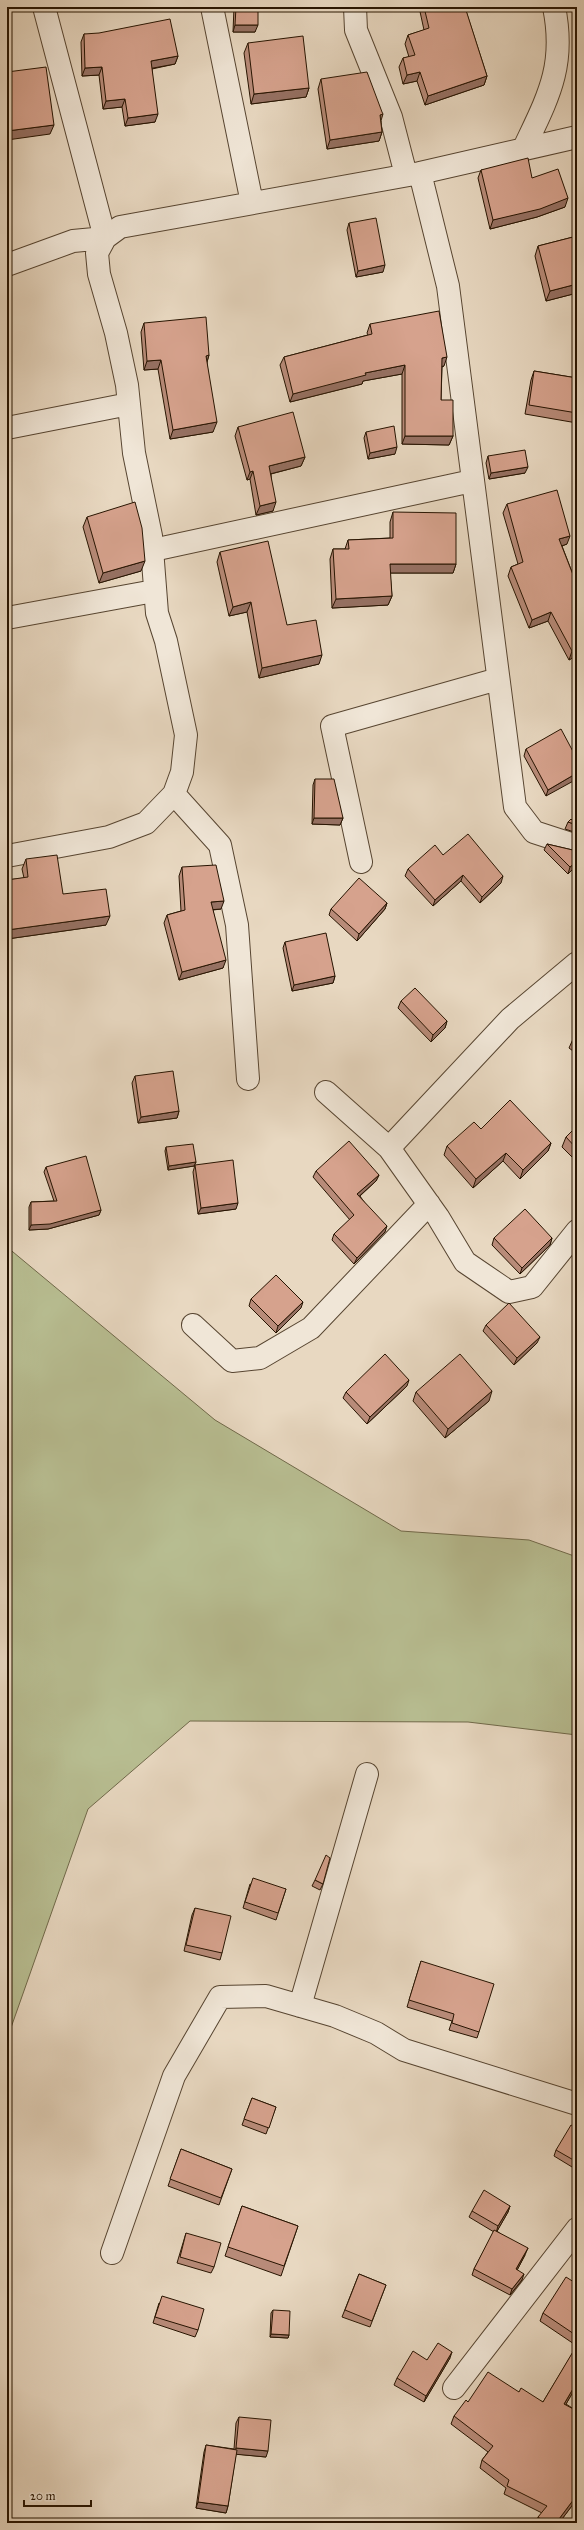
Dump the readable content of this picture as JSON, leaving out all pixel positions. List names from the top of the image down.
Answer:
{
  "scale_bar": "20 m"
}
